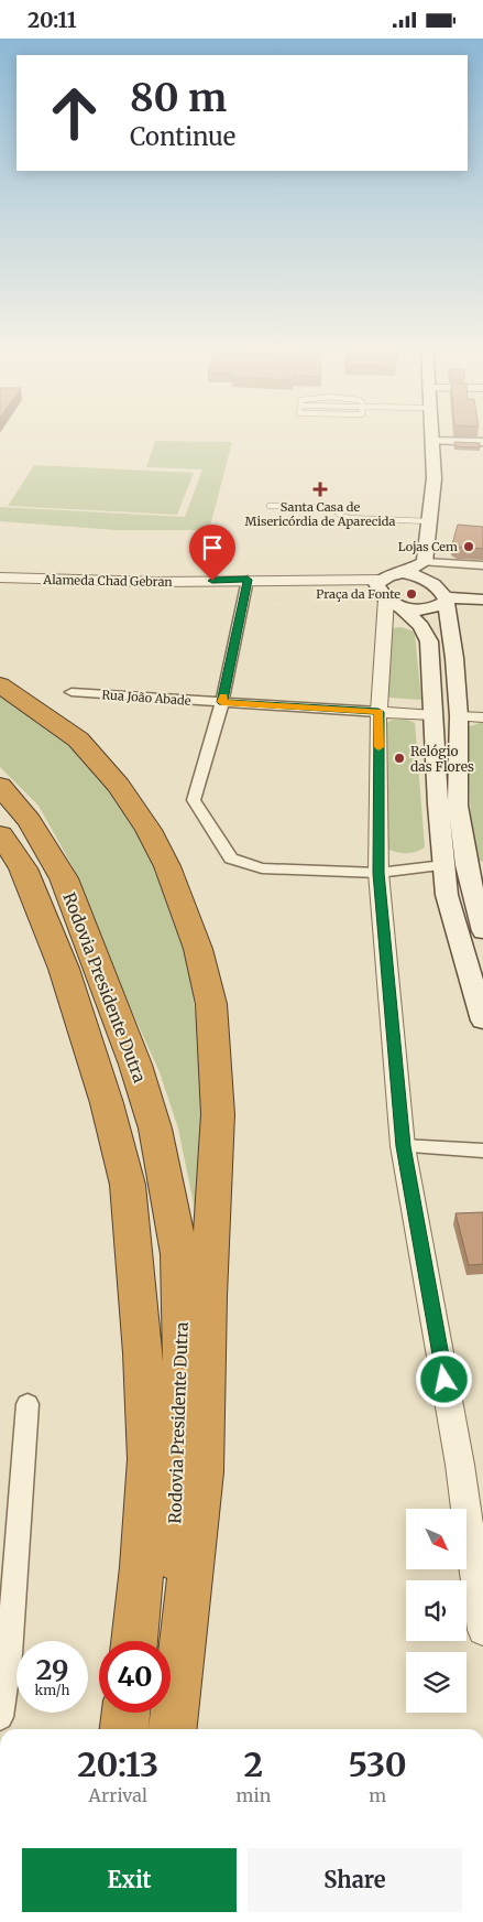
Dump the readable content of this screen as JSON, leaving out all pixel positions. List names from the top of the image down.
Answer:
{
  "streets": {
    "highway": ["Rodovia Presidente Dutra"],
    "street": ["Alameda Chad Gebran", "Rua João Abade"]
  },
  "places": {
    "health": ["Santa Casa de Misericórdia de Aparecida"],
    "other": ["Lojas Cem", "Praça da Fonte", "Relógio das Flores"]
  },
  "north": "bottom right",
  "page": {
    "status": "20:11",
    "turn": ["80 m", "Continue"],
    "speed": "29 km/h",
    "limit": "40",
    "eta": [
      "20:13",
      "Arrival",
      "2",
      "min",
      "530",
      "m"
    ],
    "buttons": ["Exit", "Share"]
  }
}
